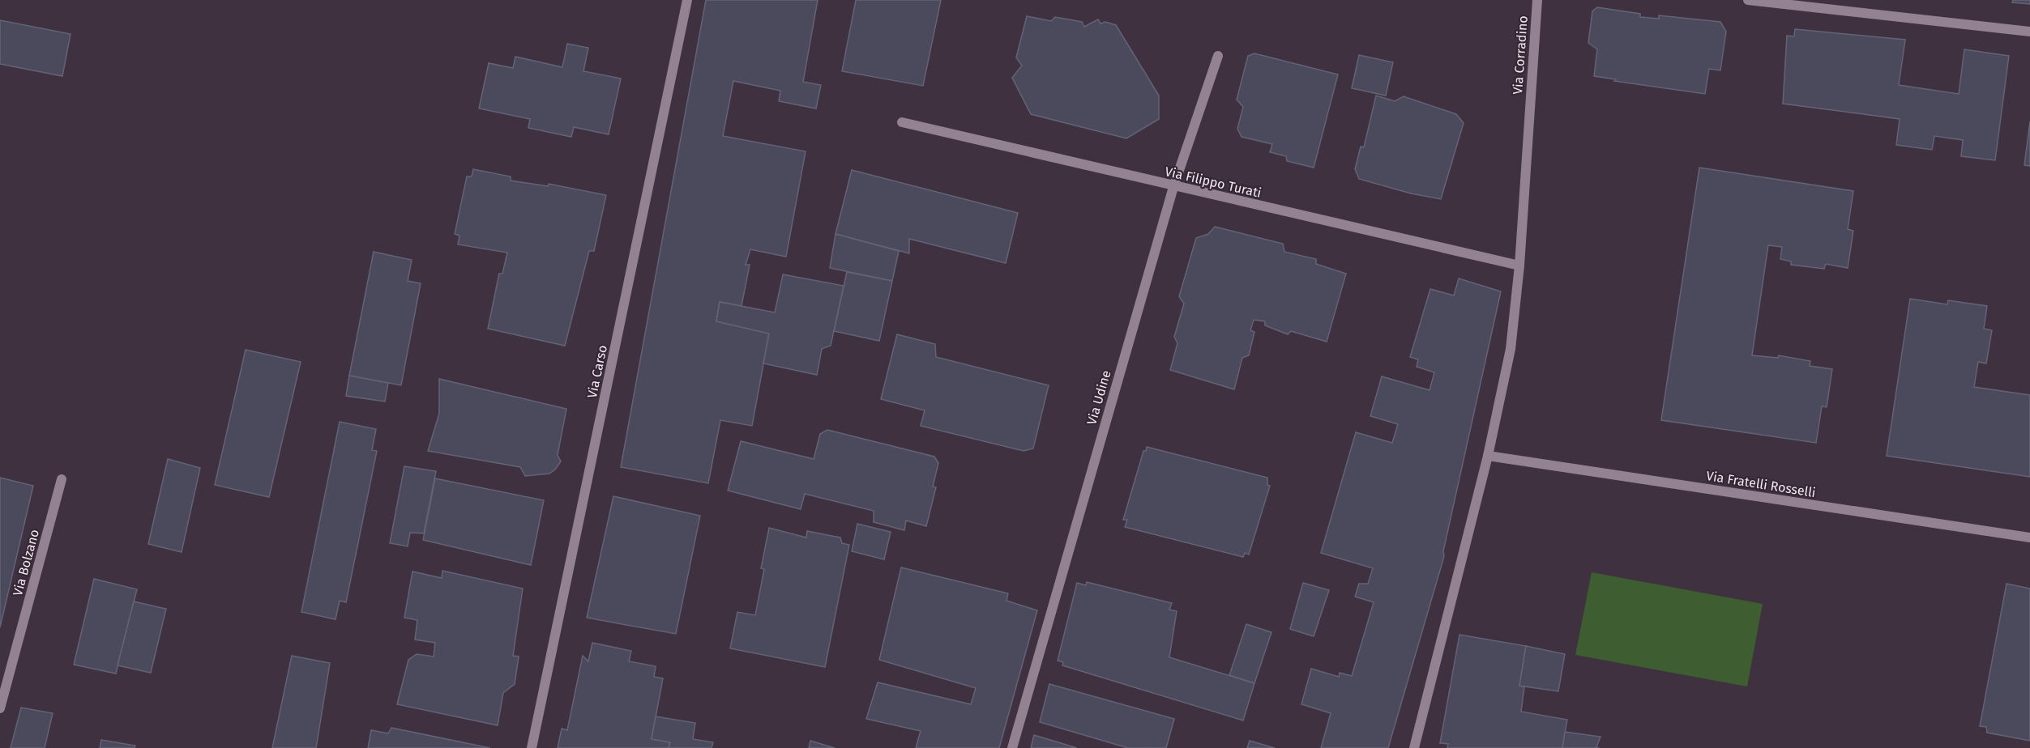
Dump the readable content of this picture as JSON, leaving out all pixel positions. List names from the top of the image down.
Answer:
{
  "streets": {
    "street": [
      "Via Corradino",
      "Via Filippo Turati",
      "Via Carso",
      "Via Udine",
      "Via Fratelli Rosselli",
      "Via Bolzano"
    ]
  },
  "crossings": [
    ["Via Corradino", "Via Filippo Turati"],
    ["Via Corradino", "Via Fratelli Rosselli"],
    ["Via Filippo Turati", "Via Udine"]
  ]
}
